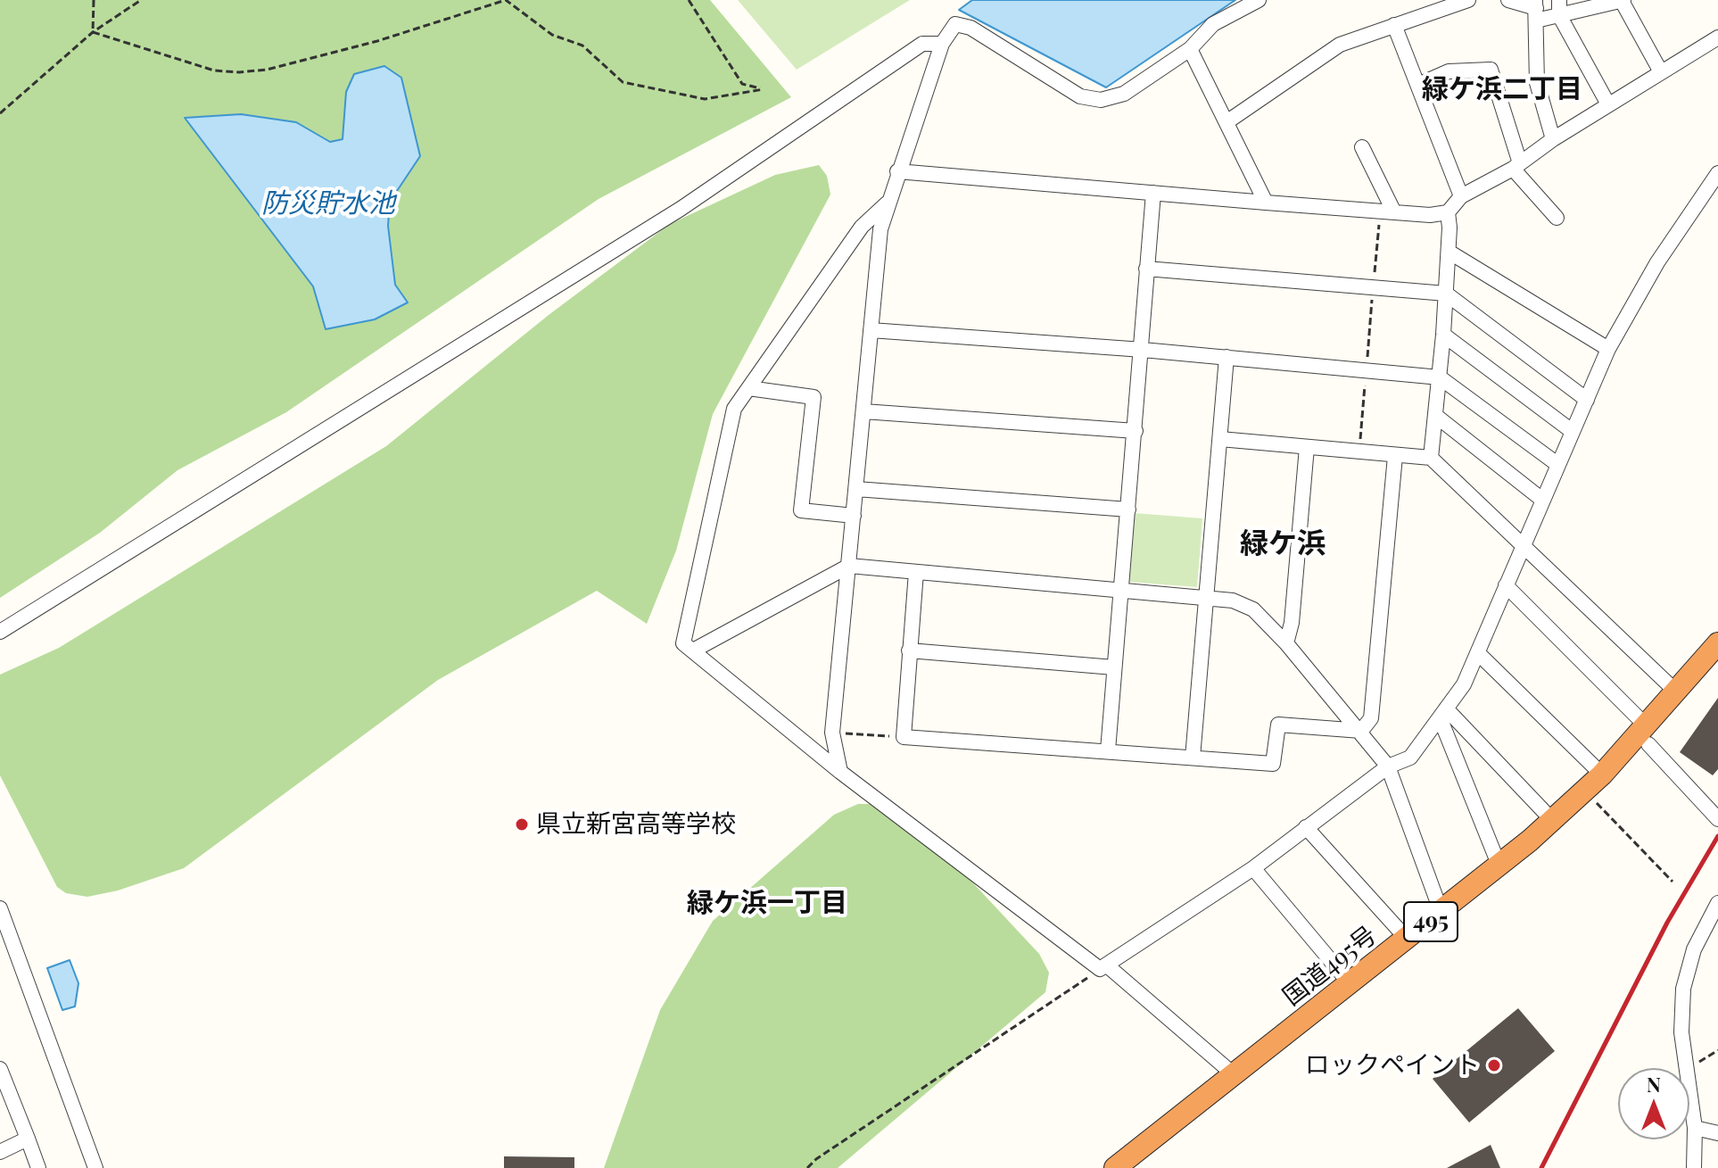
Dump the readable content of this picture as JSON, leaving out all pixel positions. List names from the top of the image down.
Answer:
{
  "streets": {
    "highway": ["495", "国道495号"]
  },
  "districts": ["緑ケ浜二丁目", "緑ケ浜", "緑ケ浜一丁目"],
  "water": ["防災貯水池"],
  "places": ["県立新宮高等学校", "ロックペイント"],
  "north": "top"
}
